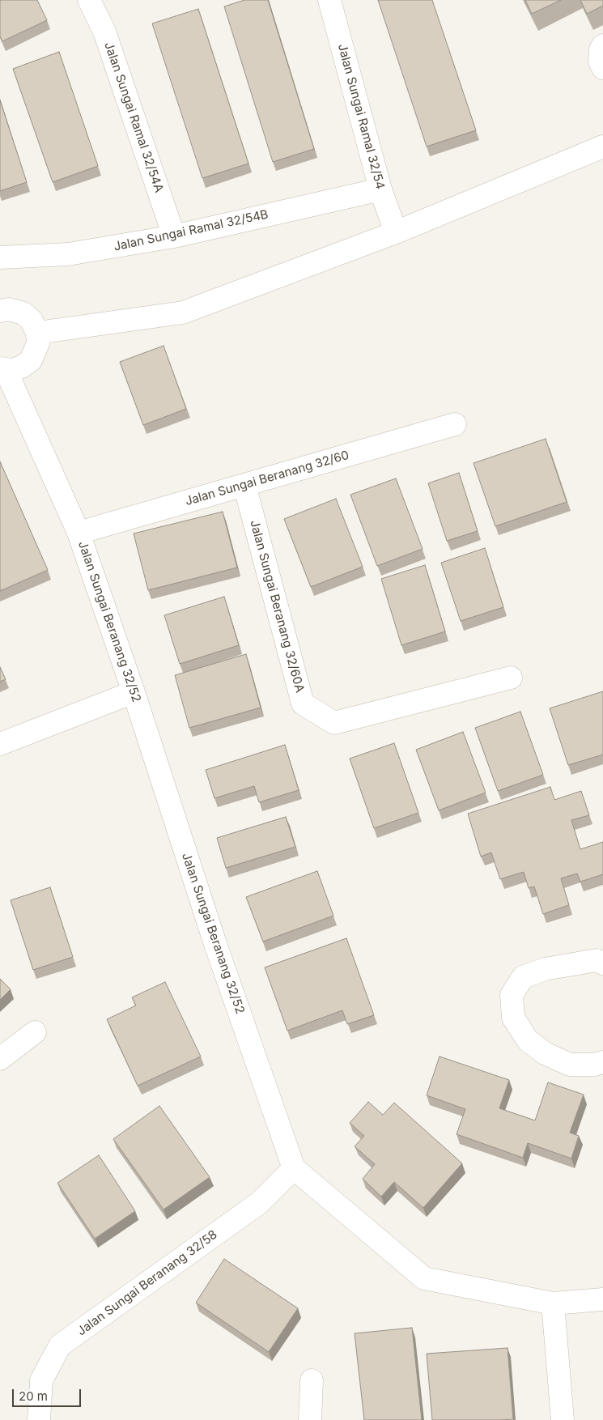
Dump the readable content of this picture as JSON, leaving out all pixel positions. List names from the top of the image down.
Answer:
{
  "streets": {
    "street": [
      "Jalan Sungai Ramal 32/54",
      "Jalan Sungai Ramal 32/54A",
      "Jalan Sungai Ramal 32/54B",
      "Jalan Sungai Beranang 32/60",
      "Jalan Sungai Beranang 32/60A",
      "Jalan Sungai Beranang 32/52",
      "Jalan Sungai Beranang 32/58"
    ]
  },
  "crossings": [
    ["Jalan Sungai Ramal 32/54", "Jalan Sungai Ramal 32/54B"],
    ["Jalan Sungai Ramal 32/54A", "Jalan Sungai Ramal 32/54B"],
    ["Jalan Sungai Beranang 32/60", "Jalan Sungai Beranang 32/60A"],
    ["Jalan Sungai Beranang 32/60", "Jalan Sungai Beranang 32/52"],
    ["Jalan Sungai Beranang 32/52", "Jalan Sungai Beranang 32/58"]
  ],
  "scale_bar": "20 m"
}
